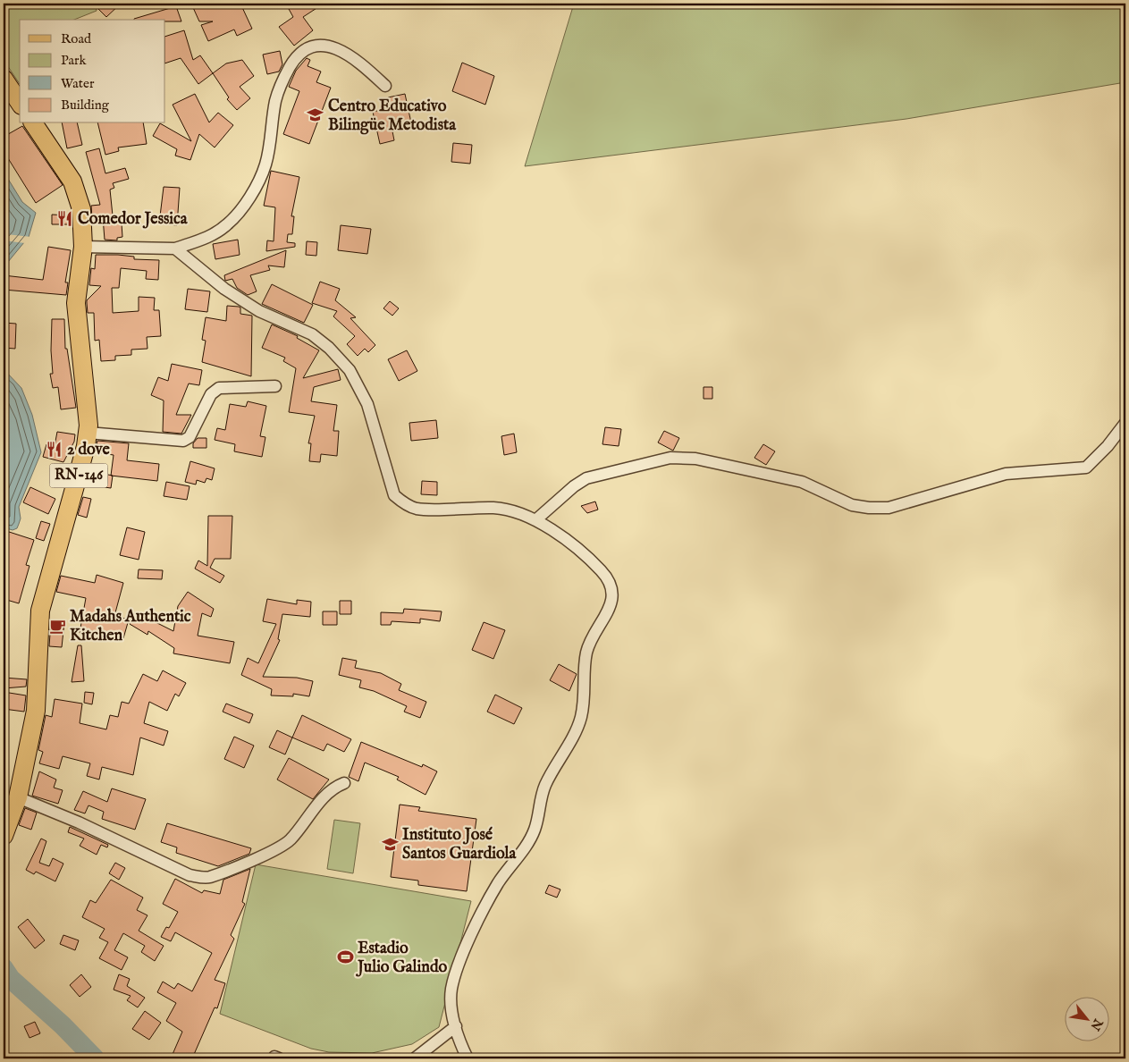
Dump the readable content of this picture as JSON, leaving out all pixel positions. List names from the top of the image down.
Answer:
{
  "streets": {
    "main road": ["RN-146"]
  },
  "places": {
    "school or university": ["Centro Educativo Bilingüe Metodista", "Instituto José Santos Guardiola"],
    "restaurant": ["Comedor Jessica", "2 dove"],
    "cafe": ["Madahs Authentic Kitchen"],
    "sports": ["Estadio Julio Galindo"]
  },
  "legend": [
    "Road",
    "Park",
    "Water",
    "Building"
  ],
  "north": "bottom right"
}
